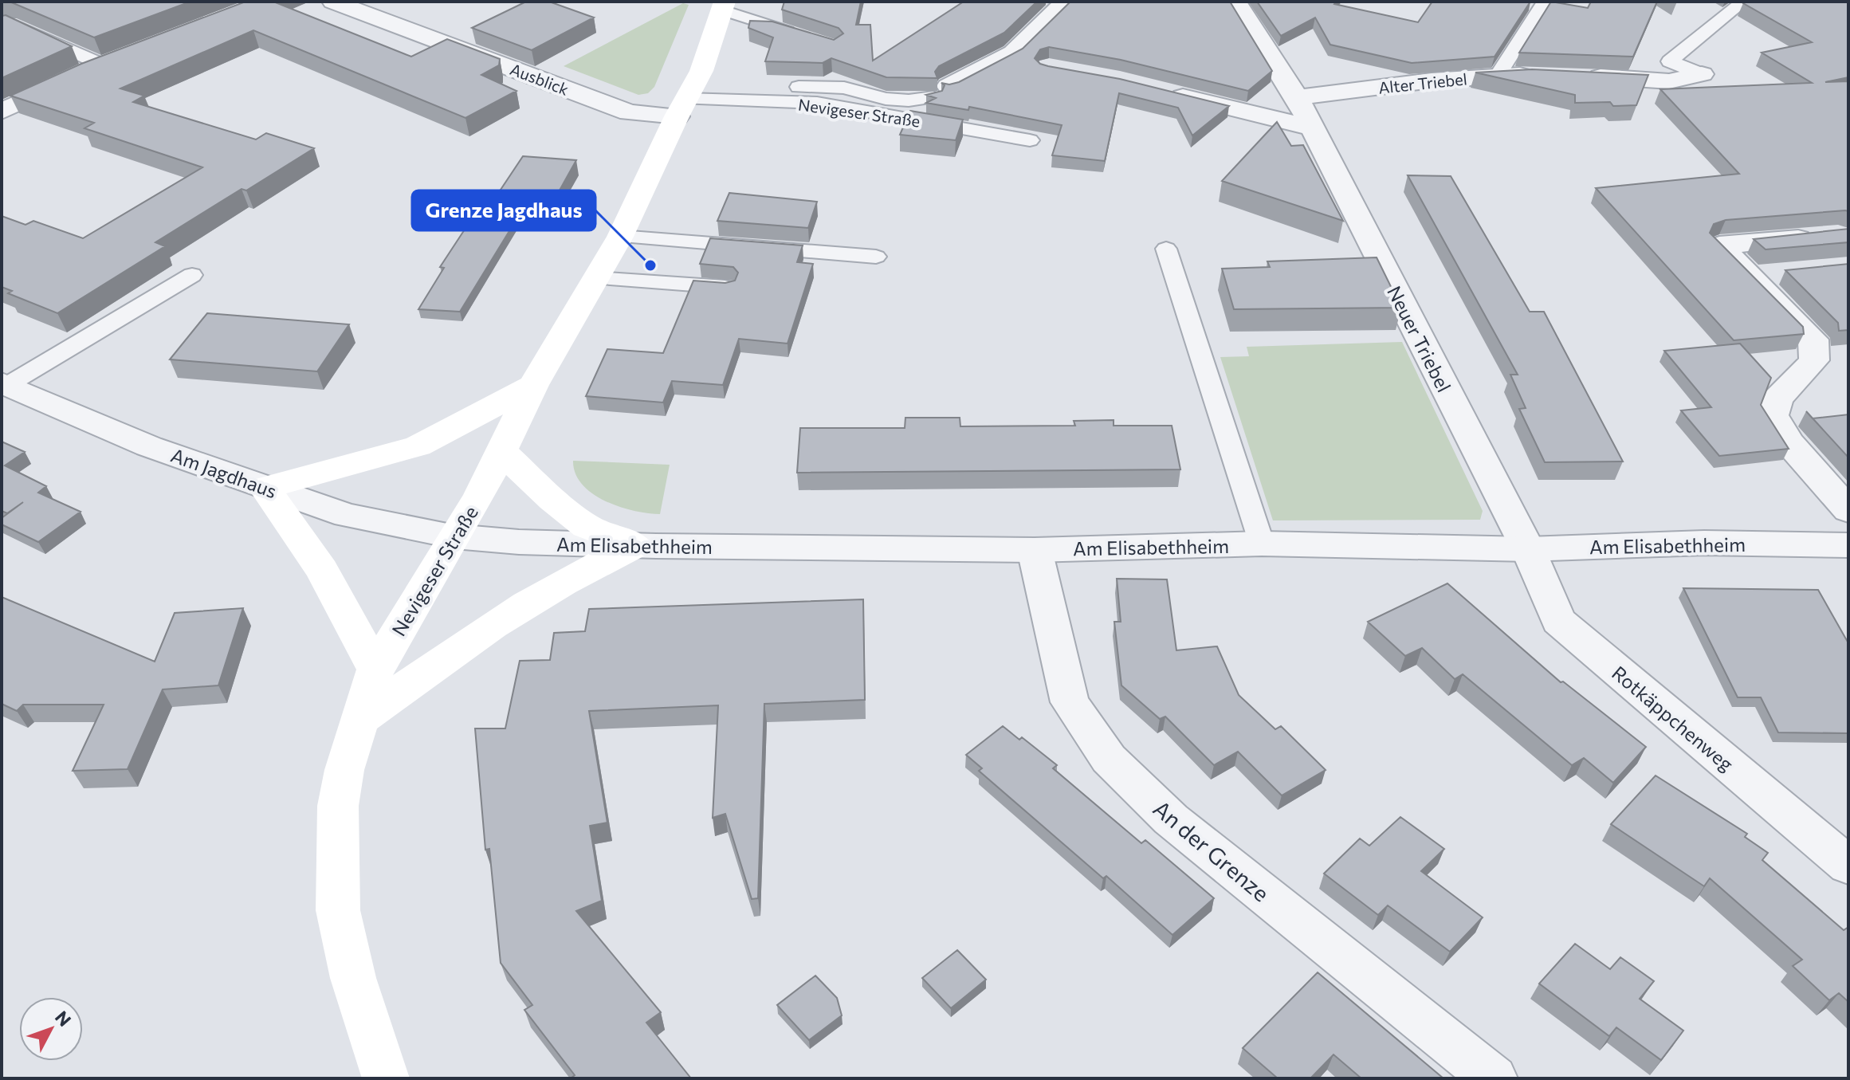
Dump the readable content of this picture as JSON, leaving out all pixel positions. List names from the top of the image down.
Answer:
{
  "streets": {
    "main road": ["Nevigeser Straße"],
    "street": [
      "Ausblick",
      "Alter Triebel",
      "Neuer Triebel",
      "Am Jagdhaus",
      "Am Elisabethheim",
      "Rotkäppchenweg",
      "An der Grenze"
    ]
  },
  "crossings": [
    ["Ausblick", "Nevigeser Straße"],
    ["Alter Triebel", "Neuer Triebel"],
    ["Nevigeser Straße", "Am Jagdhaus"],
    ["Nevigeser Straße", "Am Elisabethheim"],
    ["Neuer Triebel", "Am Elisabethheim"],
    ["Neuer Triebel", "Rotkäppchenweg"],
    ["Am Jagdhaus", "Am Elisabethheim"],
    ["Am Elisabethheim", "Rotkäppchenweg"],
    ["Am Elisabethheim", "An der Grenze"]
  ],
  "places": ["Grenze Jagdhaus"],
  "north": "top right"
}
